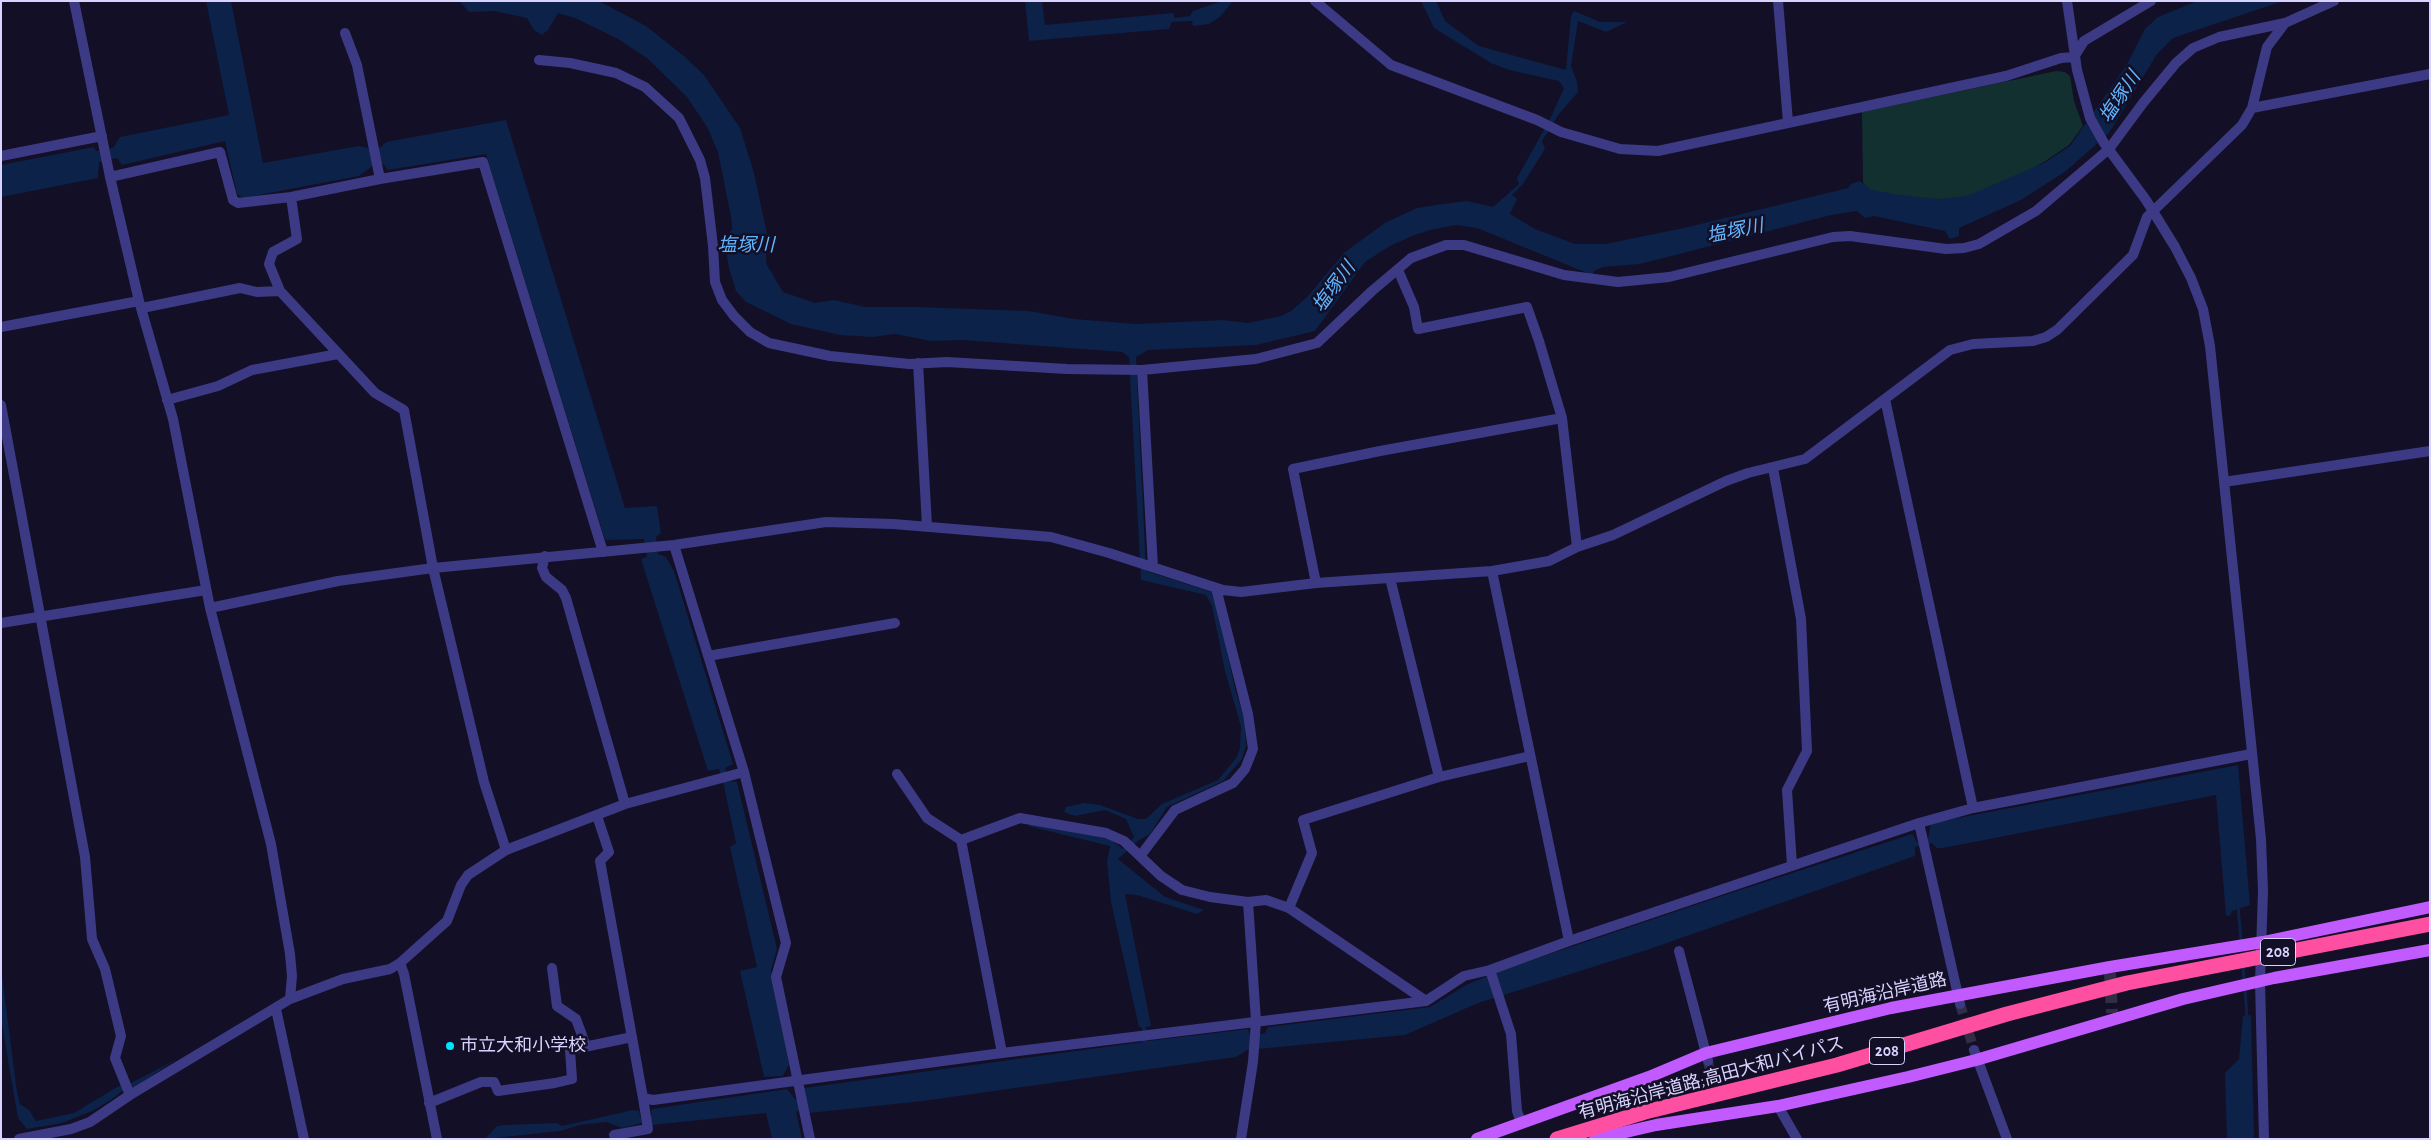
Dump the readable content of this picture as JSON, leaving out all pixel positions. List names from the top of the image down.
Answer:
{
  "streets": {
    "highway": ["208", "有明海沿岸道路;高田大和バイパス"],
    "main road": ["有明海沿岸道路"]
  },
  "water": ["塩塚川"],
  "places": ["市立大和小学校"]
}
